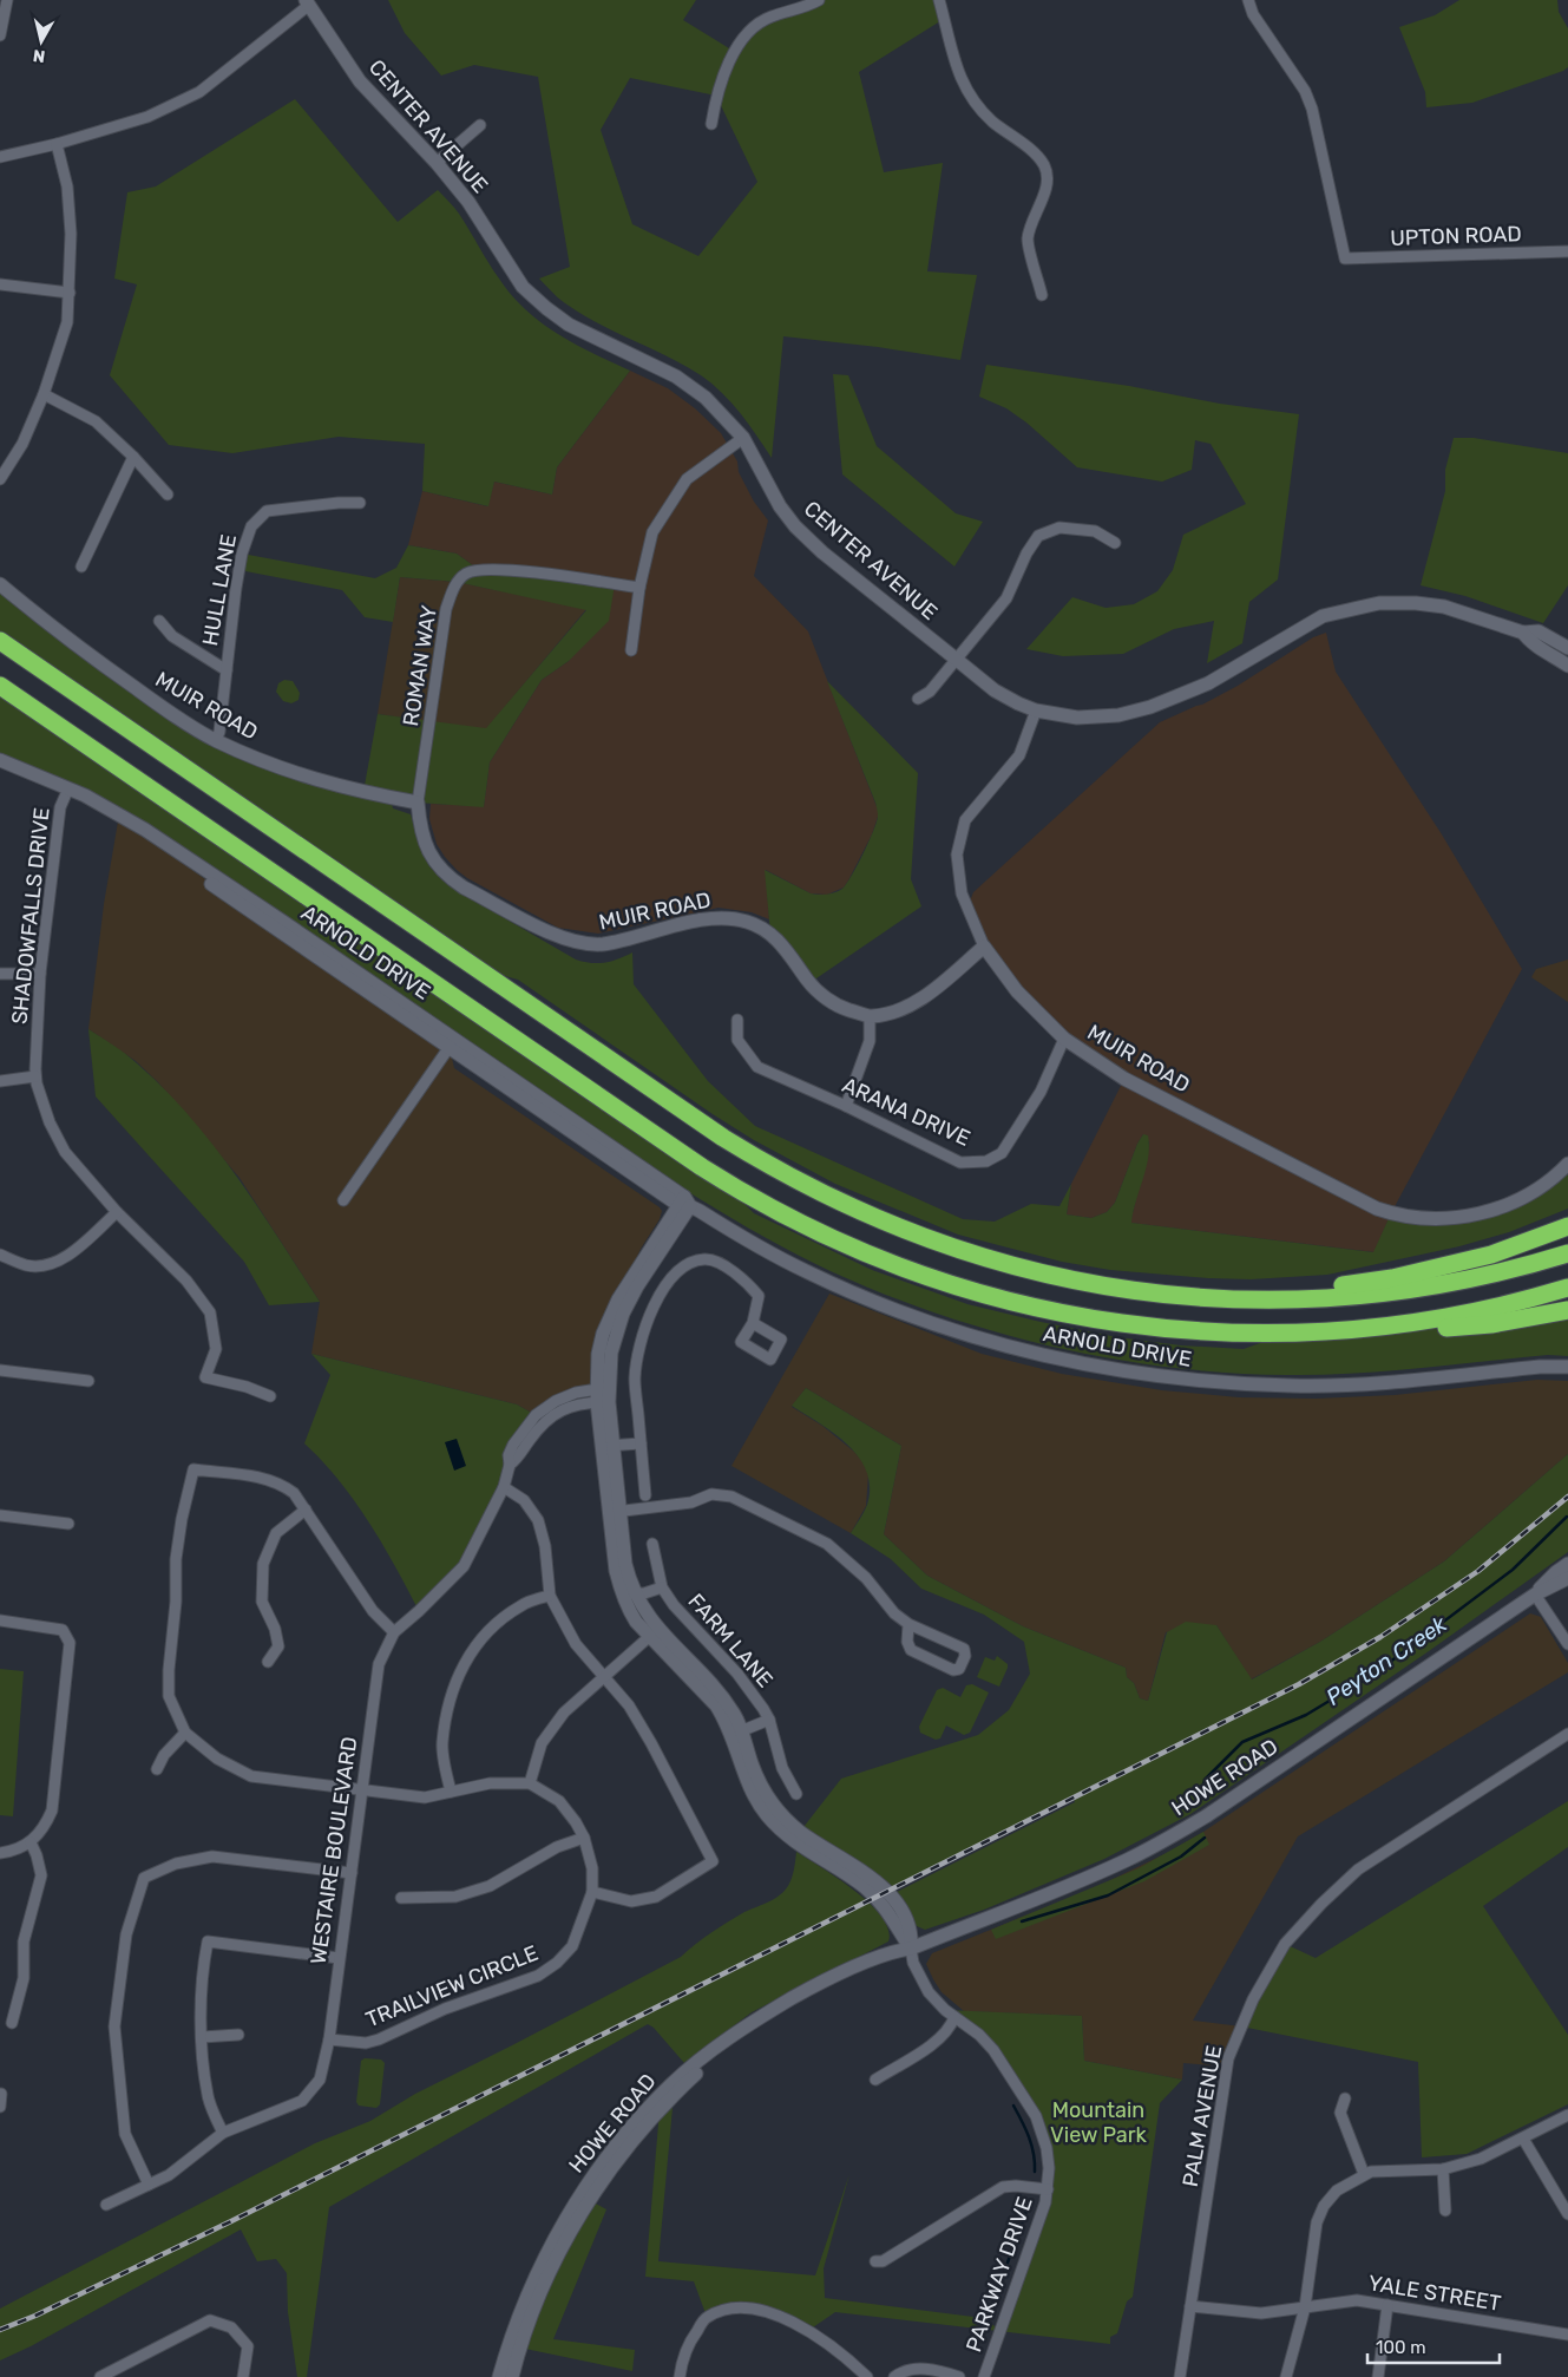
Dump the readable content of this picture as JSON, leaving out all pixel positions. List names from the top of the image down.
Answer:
{
  "streets": {
    "street": [
      "CENTER AVENUE",
      "UPTON ROAD",
      "HULL LANE",
      "ROMAN WAY",
      "MUIR ROAD",
      "SHADOWFALLS DRIVE",
      "ARNOLD DRIVE",
      "ARANA DRIVE",
      "FARM LANE",
      "HOWE ROAD",
      "WESTAIRE BOULEVARD",
      "TRAILVIEW CIRCLE",
      "PALM AVENUE",
      "PARKWAY DRIVE",
      "YALE STREET"
    ]
  },
  "crossings": [
    ["HULL LANE", "MUIR ROAD"],
    ["ROMAN WAY", "MUIR ROAD"],
    ["MUIR ROAD", "ARANA DRIVE"],
    ["SHADOWFALLS DRIVE", "ARNOLD DRIVE"],
    ["HOWE ROAD", "PARKWAY DRIVE"],
    ["WESTAIRE BOULEVARD", "TRAILVIEW CIRCLE"],
    ["PALM AVENUE", "YALE STREET"]
  ],
  "water": ["Peyton Creek"],
  "parks": ["Mountain View Park"],
  "scale_bar": "100 m",
  "north": "bottom"
}
